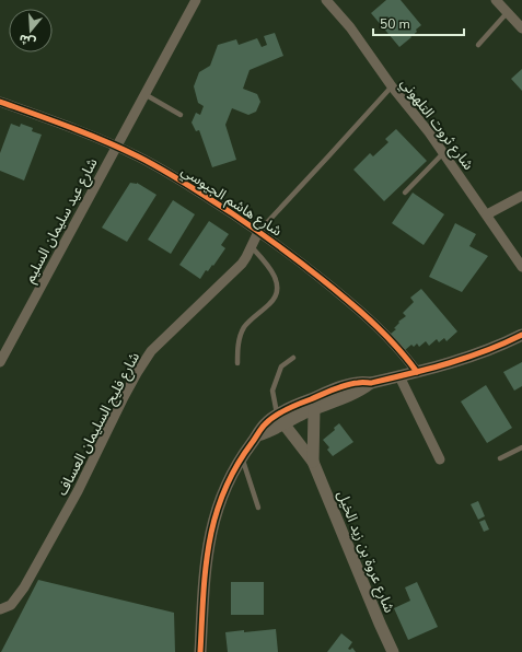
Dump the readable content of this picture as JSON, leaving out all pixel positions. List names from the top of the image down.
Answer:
{
  "streets": {
    "street": [
      "شارع ثروت التلهوني",
      "شارع هاشم الجيوسي",
      "شارع عيد سليمان السليم",
      "شارع فليح السليمان العساف",
      "شارع عروة بن زيد الخيل"
    ]
  },
  "crossings": [
    ["شارع ثروت التلهوني", "شارع فليح السليمان العساف"],
    ["شارع هاشم الجيوسي", "شارع عيد سليمان السليم"],
    ["شارع هاشم الجيوسي", "شارع فليح السليمان العساف"]
  ],
  "scale_bar": "50 m",
  "north": "bottom"
}
